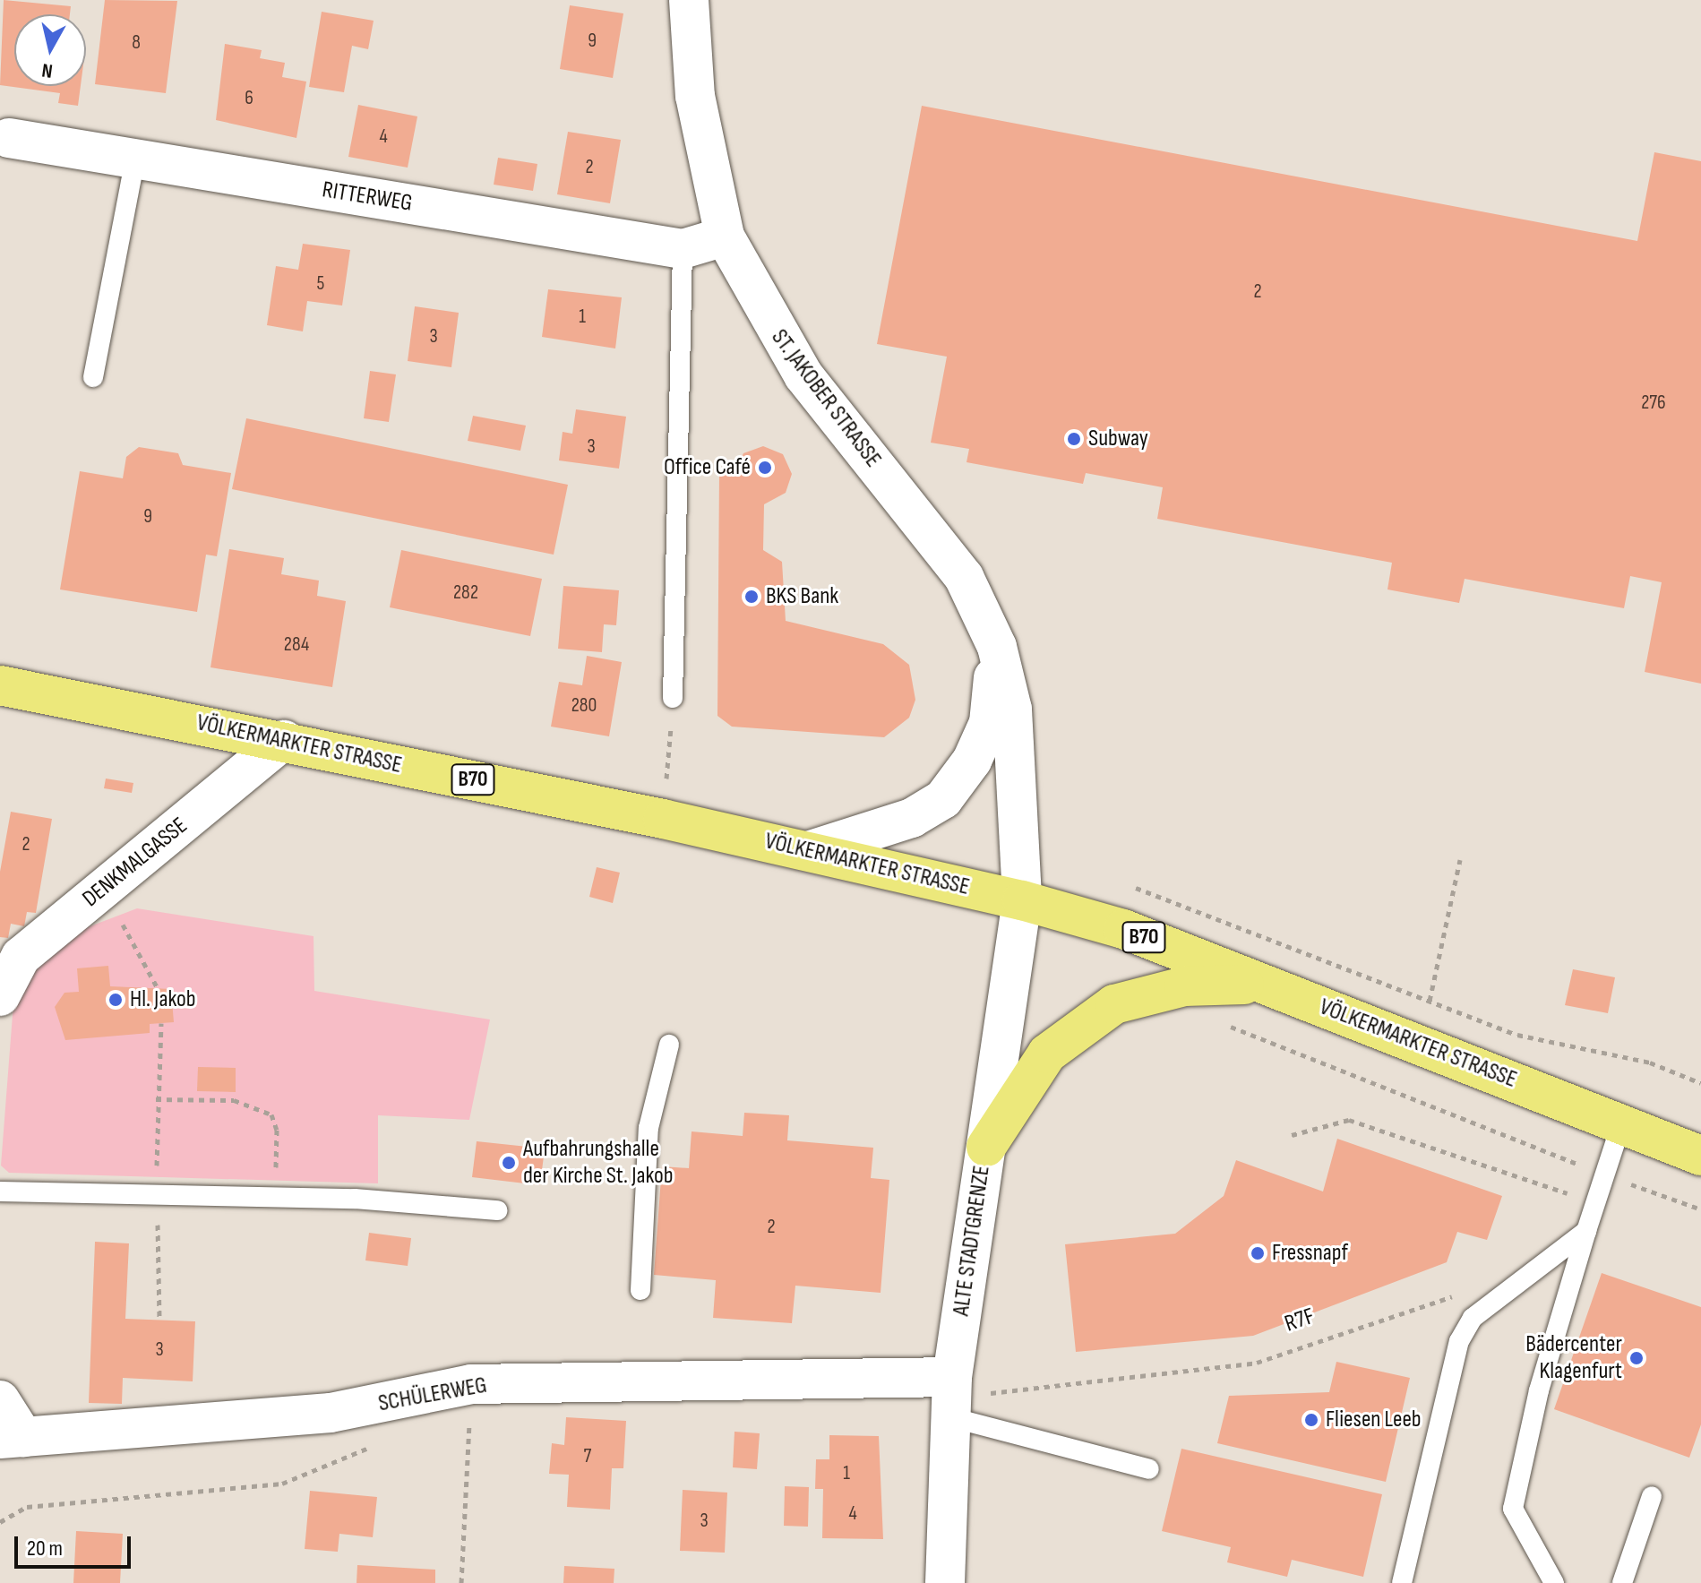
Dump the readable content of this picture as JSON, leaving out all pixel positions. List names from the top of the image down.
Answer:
{
  "streets": {
    "main road": ["VÖLKERMARKTER STRASSE", "B70"],
    "street": [
      "RITTERWEG",
      "ST. JAKOBER STRASSE",
      "DENKMALGASSE",
      "ALTE STADTGRENZE",
      "SCHÜLERWEG"
    ],
    "path": ["R7F"]
  },
  "crossings": [
    ["RITTERWEG", "ST. JAKOBER STRASSE"],
    ["ST. JAKOBER STRASSE", "VÖLKERMARKTER STRASSE"],
    ["ST. JAKOBER STRASSE", "ALTE STADTGRENZE"],
    ["VÖLKERMARKTER STRASSE", "DENKMALGASSE"],
    ["VÖLKERMARKTER STRASSE", "ALTE STADTGRENZE"],
    ["ALTE STADTGRENZE", "R7F"],
    ["ALTE STADTGRENZE", "SCHÜLERWEG"],
    ["R7F", "SCHÜLERWEG"]
  ],
  "places": [
    "Subway",
    "Office Café",
    "BKS Bank",
    "Hl. Jakob",
    "Aufbahrungshalle der Kirche St. Jakob",
    "Fressnapf",
    "Bädercenter Klagenfurt",
    "Fliesen Leeb"
  ],
  "house_numbers": [
    "9",
    "8",
    "6",
    "4",
    "2",
    "5",
    "2",
    "1",
    "3",
    "276",
    "3",
    "9",
    "282",
    "284",
    "280",
    "2",
    "2",
    "3",
    "7",
    "1",
    "4",
    "3"
  ],
  "scale_bar": "20 m",
  "north": "bottom"
}
